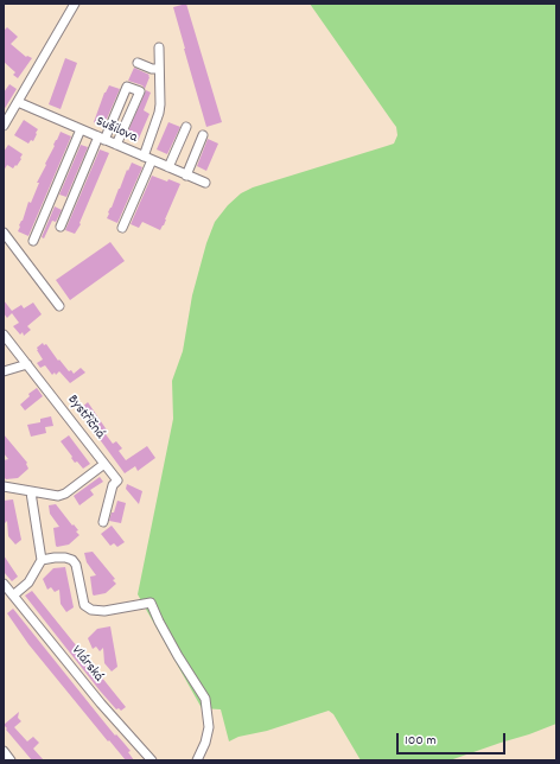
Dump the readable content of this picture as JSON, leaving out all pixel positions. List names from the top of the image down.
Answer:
{
  "streets": {
    "street": ["Sušilova", "Bystřičná", "Vlárská"]
  },
  "scale_bar": "100 m"
}
